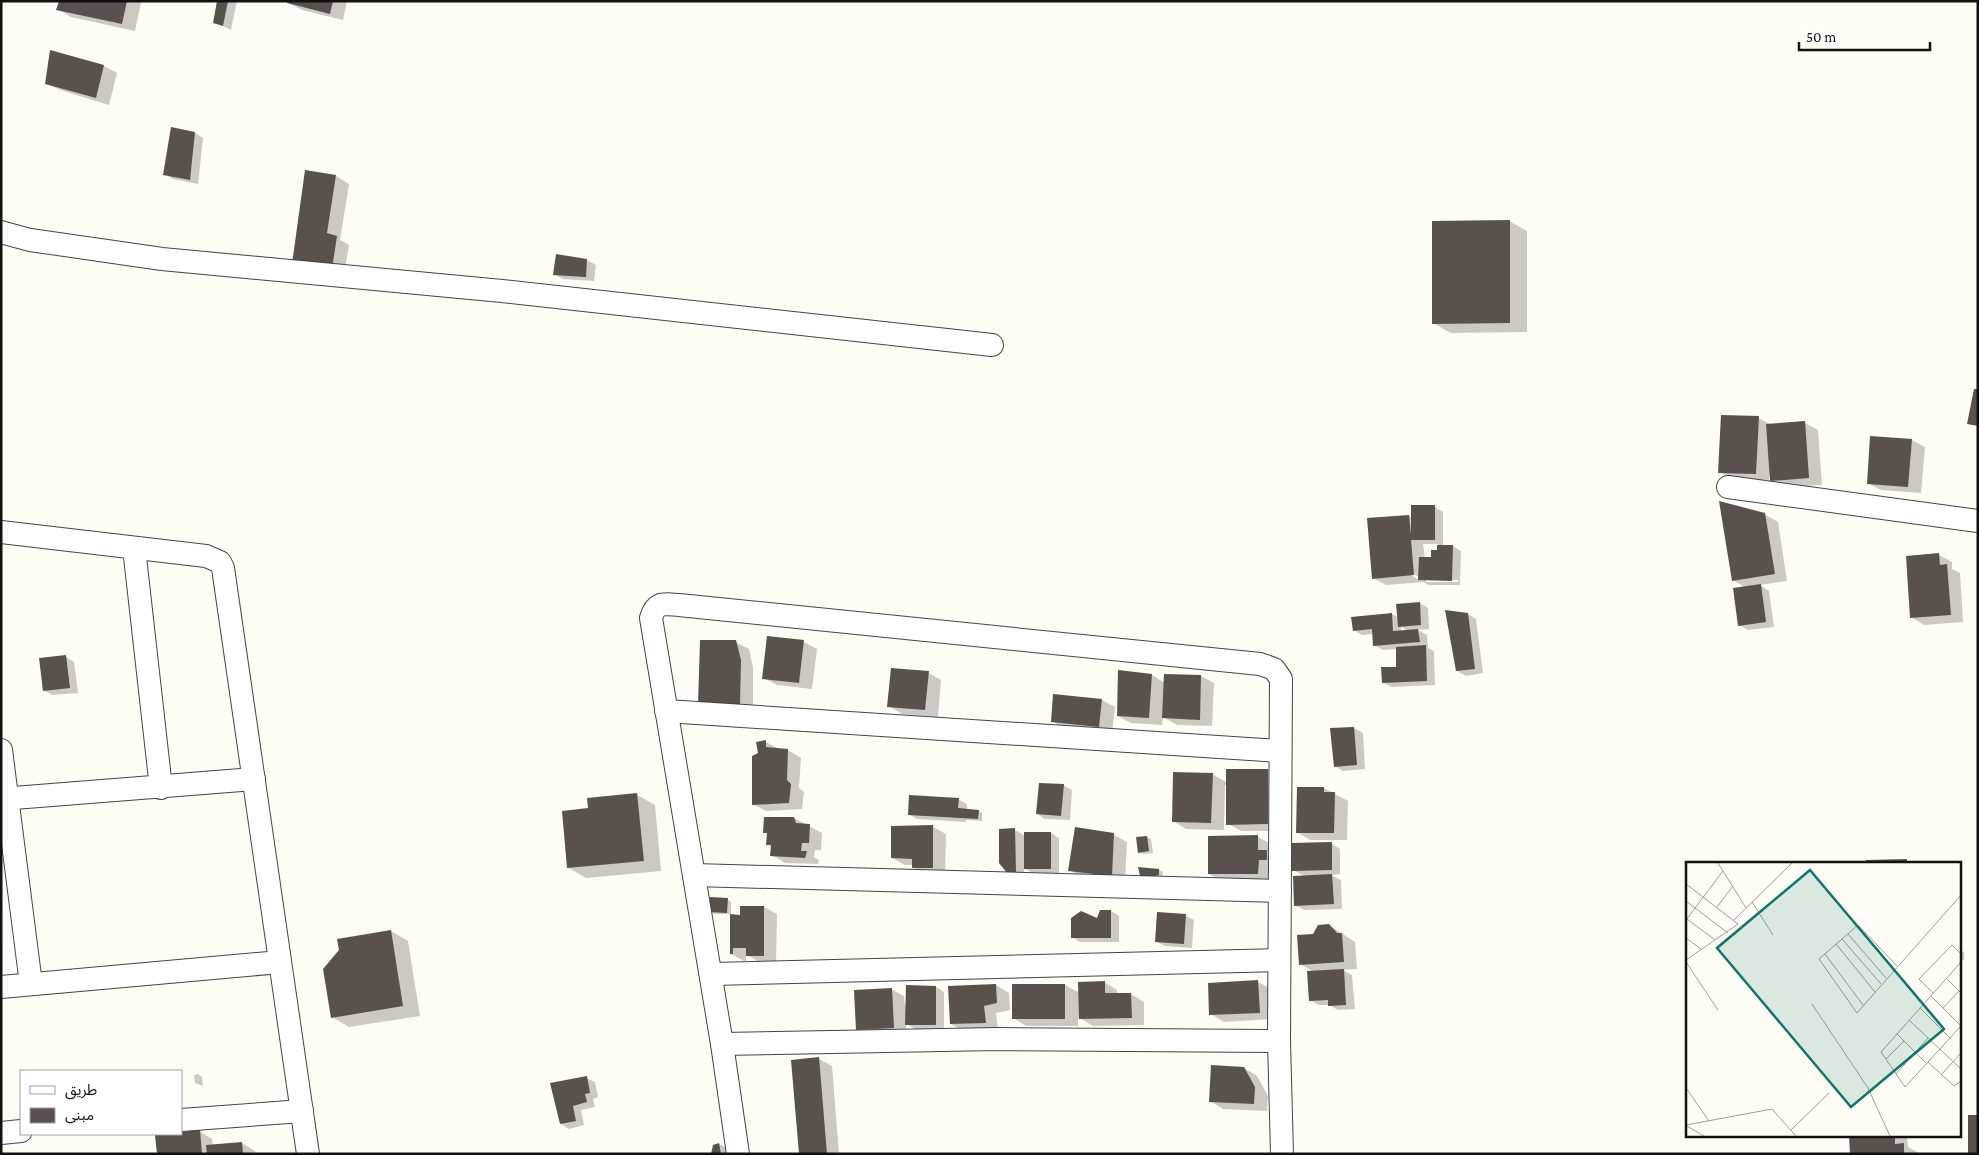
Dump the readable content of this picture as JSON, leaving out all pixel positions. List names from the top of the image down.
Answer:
{
  "legend": ["طريق", "مبنى"],
  "scale_bar": "50 m"
}
